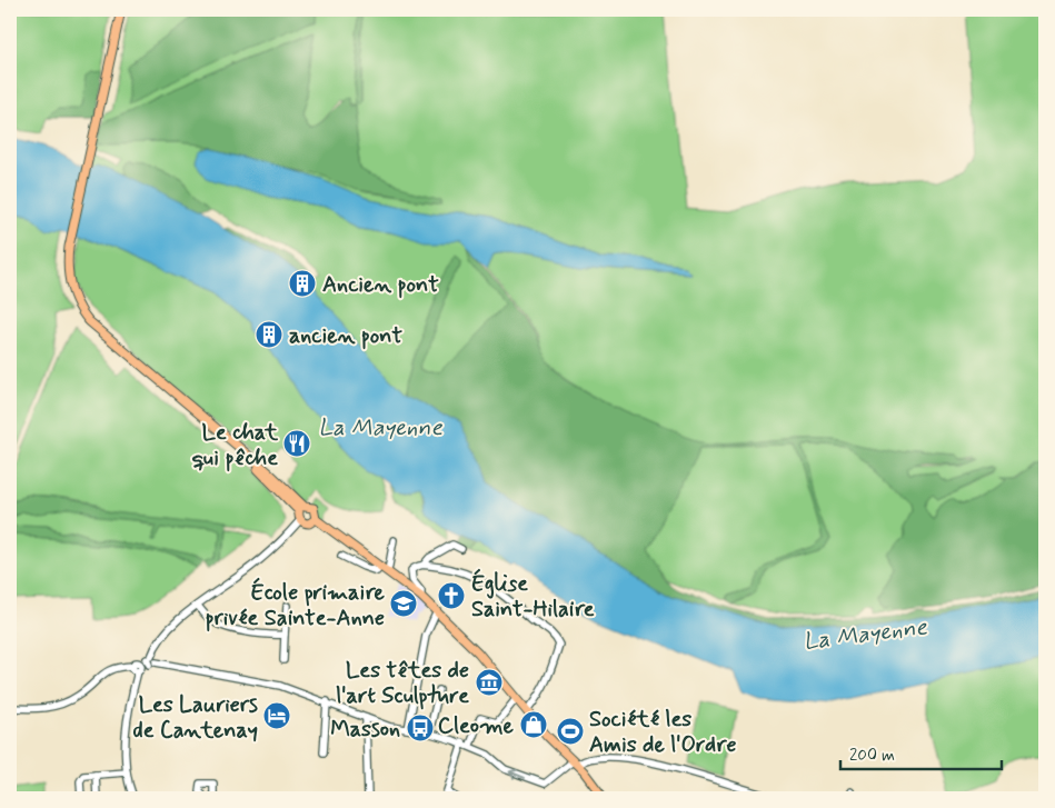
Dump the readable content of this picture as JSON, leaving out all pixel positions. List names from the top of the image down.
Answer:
{
  "water": ["La Mayenne"],
  "places": {
    "building": ["Ancien pont", "ancien pont"],
    "restaurant": ["Le chat qui pêche"],
    "church": ["Église Saint-Hilaire"],
    "school or university": ["École primaire privée Sainte-Anne"],
    "museum": ["Les têtes de l'art Sculpture"],
    "hotel": ["Les Lauriers de Cantenay"],
    "shop": ["Cleome"],
    "bus stop": ["Masson"],
    "sports": ["Société les Amis de l'Ordre"]
  },
  "scale_bar": "200 m"
}
